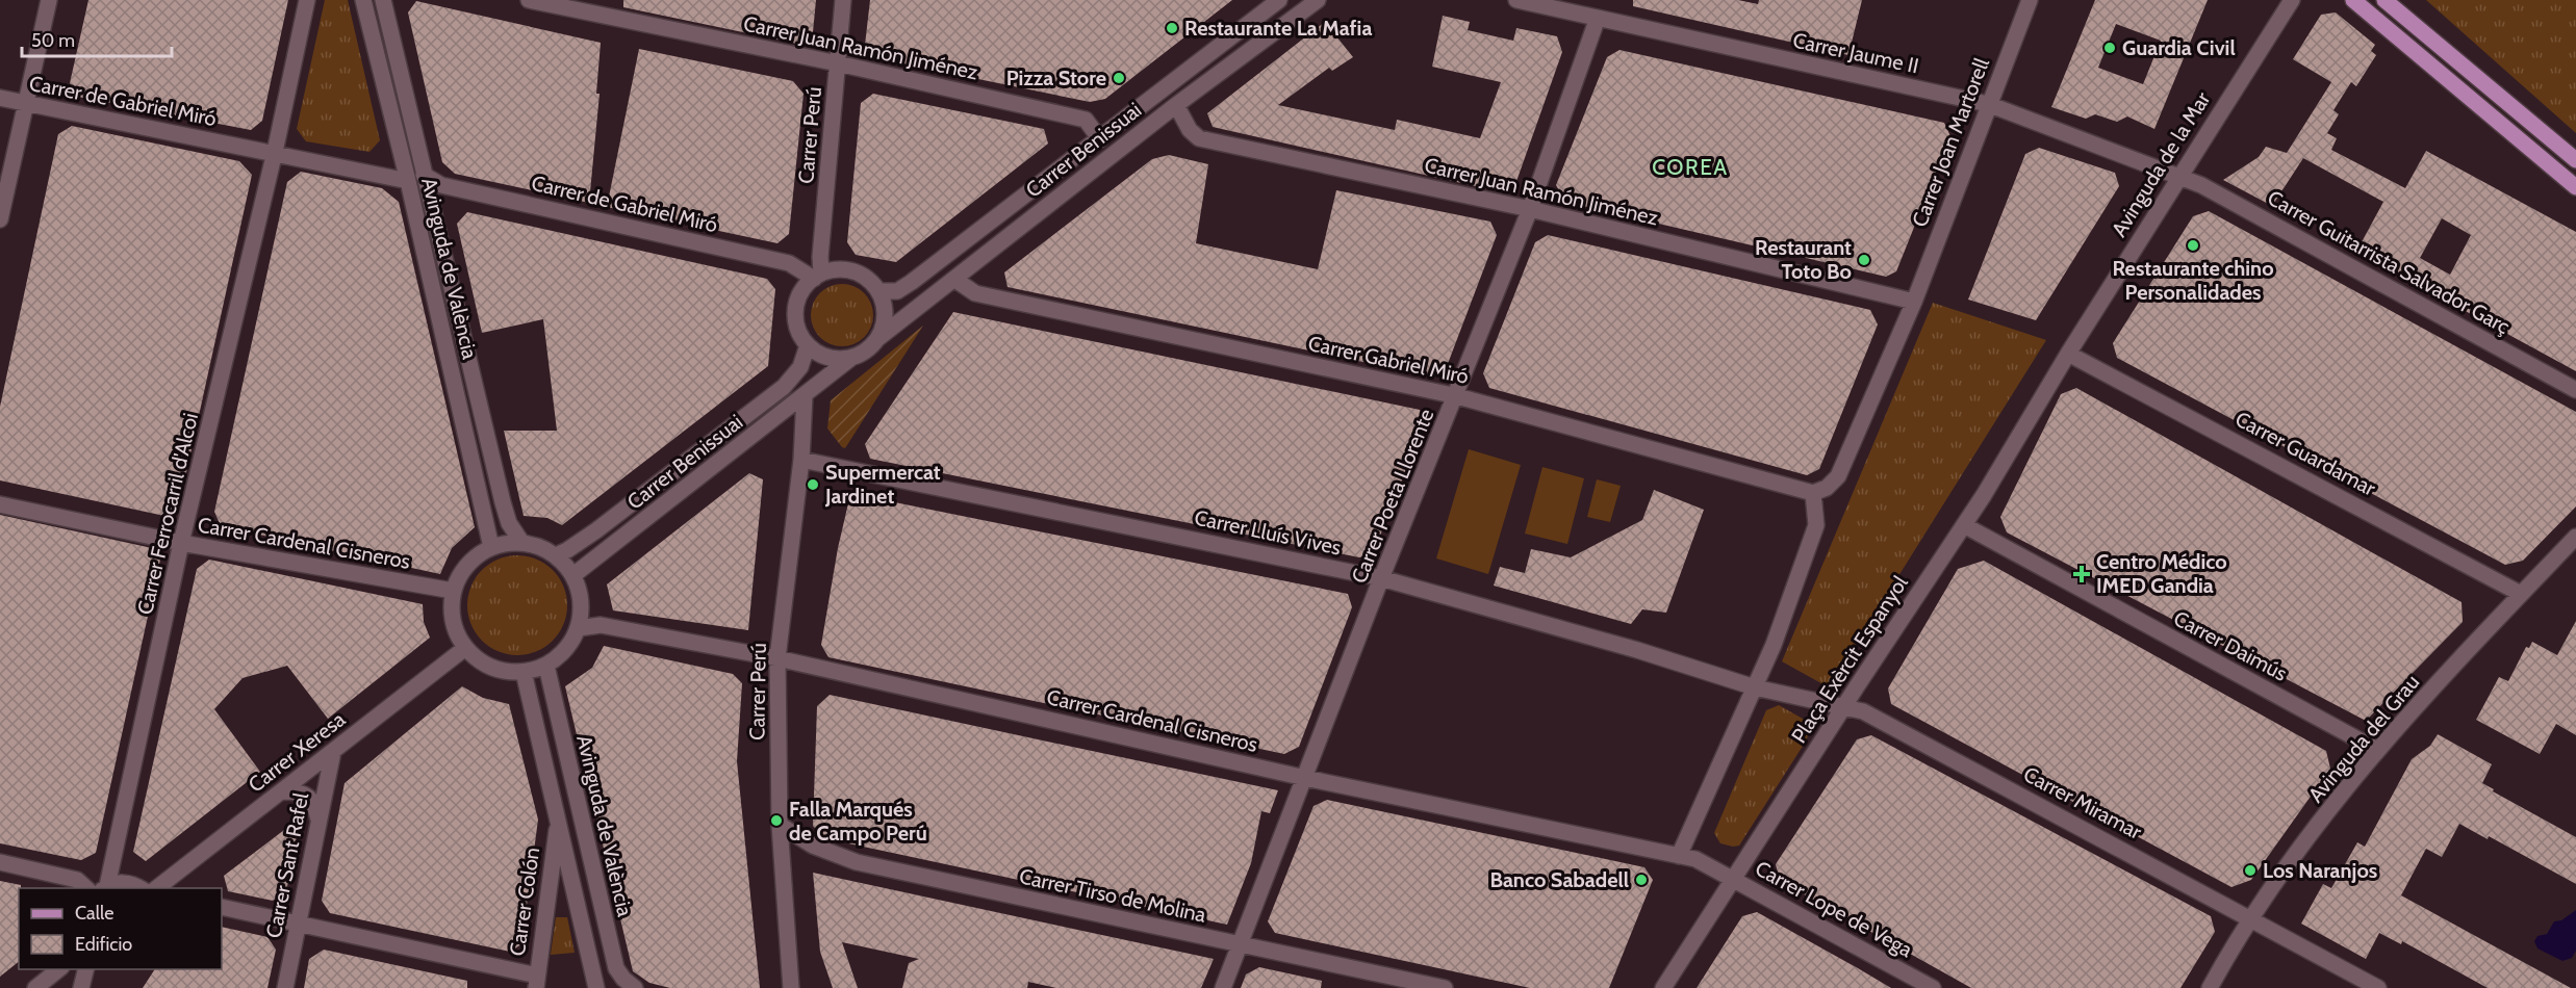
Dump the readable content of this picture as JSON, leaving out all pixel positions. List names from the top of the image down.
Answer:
{
  "streets": {
    "street": [
      "Carrer Juan Ramón Jiménez",
      "Carrer Jaume II",
      "Carrer de Gabriel Miró",
      "Carrer Perú",
      "Carrer Joan Martorell",
      "Carrer Benissuai",
      "Avinguda de la Mar",
      "Carrer Guitarrista Salvador Garç",
      "Avinguda de València",
      "Carrer Gabriel Miró",
      "Carrer Guardamar",
      "Carrer Poeta Llorente",
      "Carrer Ferrocarril d'Alcoi",
      "Carrer Lluís Vives",
      "Carrer Cardenal Cisneros",
      "Carrer Daimús",
      "Plaça Exèrcit Espanyol",
      "Avinguda del Grau",
      "Carrer Xeresa",
      "Carrer Miramar",
      "Carrer Sant Rafel",
      "Carrer Tirso de Molina",
      "Carrer Colón",
      "Carrer Lope de Vega"
    ]
  },
  "crossings": [
    ["Carrer Juan Ramón Jiménez", "Carrer Perú"],
    ["Carrer Juan Ramón Jiménez", "Carrer Joan Martorell"],
    ["Carrer Juan Ramón Jiménez", "Carrer Benissuai"],
    ["Carrer Juan Ramón Jiménez", "Carrer Poeta Llorente"],
    ["Carrer Jaume II", "Carrer Joan Martorell"],
    ["Carrer Jaume II", "Avinguda de la Mar"],
    ["Carrer Jaume II", "Carrer Guitarrista Salvador Garç"],
    ["Carrer Jaume II", "Carrer Poeta Llorente"],
    ["Carrer de Gabriel Miró", "Carrer Perú"],
    ["Carrer de Gabriel Miró", "Carrer Benissuai"],
    ["Carrer de Gabriel Miró", "Avinguda de València"],
    ["Carrer de Gabriel Miró", "Carrer Ferrocarril d'Alcoi"],
    ["Carrer Perú", "Carrer Benissuai"],
    ["Carrer Perú", "Carrer Lluís Vives"],
    ["Carrer Perú", "Carrer Cardenal Cisneros"],
    ["Carrer Perú", "Carrer Tirso de Molina"],
    ["Carrer Benissuai", "Avinguda de València"],
    ["Carrer Benissuai", "Carrer Gabriel Miró"],
    ["Carrer Benissuai", "Carrer Cardenal Cisneros"],
    ["Carrer Benissuai", "Carrer Xeresa"],
    ["Avinguda de la Mar", "Carrer Guitarrista Salvador Garç"],
    ["Avinguda de la Mar", "Carrer Guardamar"],
    ["Avinguda de la Mar", "Plaça Exèrcit Espanyol"],
    ["Avinguda de València", "Carrer Cardenal Cisneros"],
    ["Avinguda de València", "Carrer Xeresa"],
    ["Carrer Gabriel Miró", "Carrer Poeta Llorente"],
    ["Carrer Guardamar", "Plaça Exèrcit Espanyol"],
    ["Carrer Guardamar", "Avinguda del Grau"],
    ["Carrer Poeta Llorente", "Carrer Lluís Vives"],
    ["Carrer Poeta Llorente", "Carrer Cardenal Cisneros"],
    ["Carrer Poeta Llorente", "Carrer Tirso de Molina"],
    ["Carrer Ferrocarril d'Alcoi", "Carrer Cardenal Cisneros"],
    ["Carrer Lluís Vives", "Carrer Miramar"],
    ["Carrer Cardenal Cisneros", "Carrer Xeresa"],
    ["Carrer Cardenal Cisneros", "Carrer Lope de Vega"],
    ["Carrer Daimús", "Plaça Exèrcit Espanyol"],
    ["Carrer Daimús", "Avinguda del Grau"],
    ["Plaça Exèrcit Espanyol", "Carrer Miramar"],
    ["Plaça Exèrcit Espanyol", "Carrer Lope de Vega"],
    ["Avinguda del Grau", "Carrer Miramar"],
    ["Carrer Xeresa", "Carrer Sant Rafel"]
  ],
  "districts": ["COREA"],
  "places": {
    "other": [
      "Restaurante La Mafia",
      "Guardia Civil",
      "Pizza Store",
      "Restaurante chino Personalidades",
      "Restaurant Toto Bo",
      "Supermercat Jardinet",
      "Falla Marqués de Campo Perú",
      "Los Naranjos",
      "Banco Sabadell"
    ],
    "health": ["Centro Médico IMED Gandia"]
  },
  "legend": ["Calle", "Edificio"],
  "scale_bar": "50 m"
}
